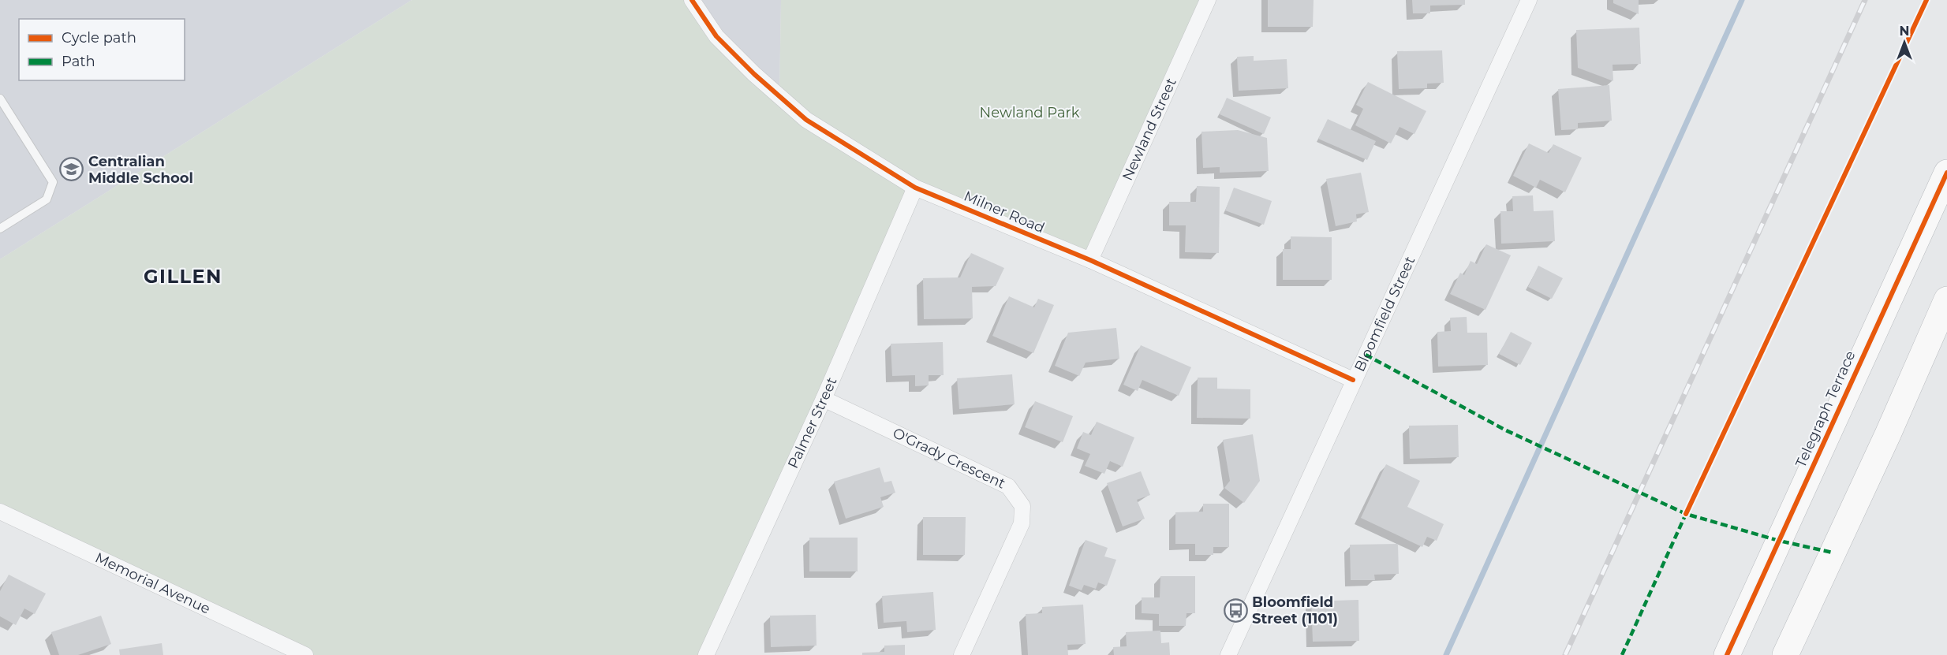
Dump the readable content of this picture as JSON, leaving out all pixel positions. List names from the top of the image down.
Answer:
{
  "streets": {
    "highway": ["Telegraph Terrace"],
    "street": [
      "Newland Street",
      "Milner Road",
      "Bloomfield Street",
      "Palmer Street",
      "O'Grady Crescent",
      "Memorial Avenue"
    ]
  },
  "crossings": [
    ["Newland Street", "Milner Road"],
    ["Milner Road", "Bloomfield Street"],
    ["Milner Road", "Palmer Street"],
    ["Palmer Street", "O'Grady Crescent"]
  ],
  "districts": ["GILLEN"],
  "parks": ["Newland Park"],
  "places": {
    "school or university": ["Centralian Middle School"],
    "bus stop": ["Bloomfield Street (1101)"]
  },
  "legend": ["Cycle path", "Path"],
  "north": "top"
}
